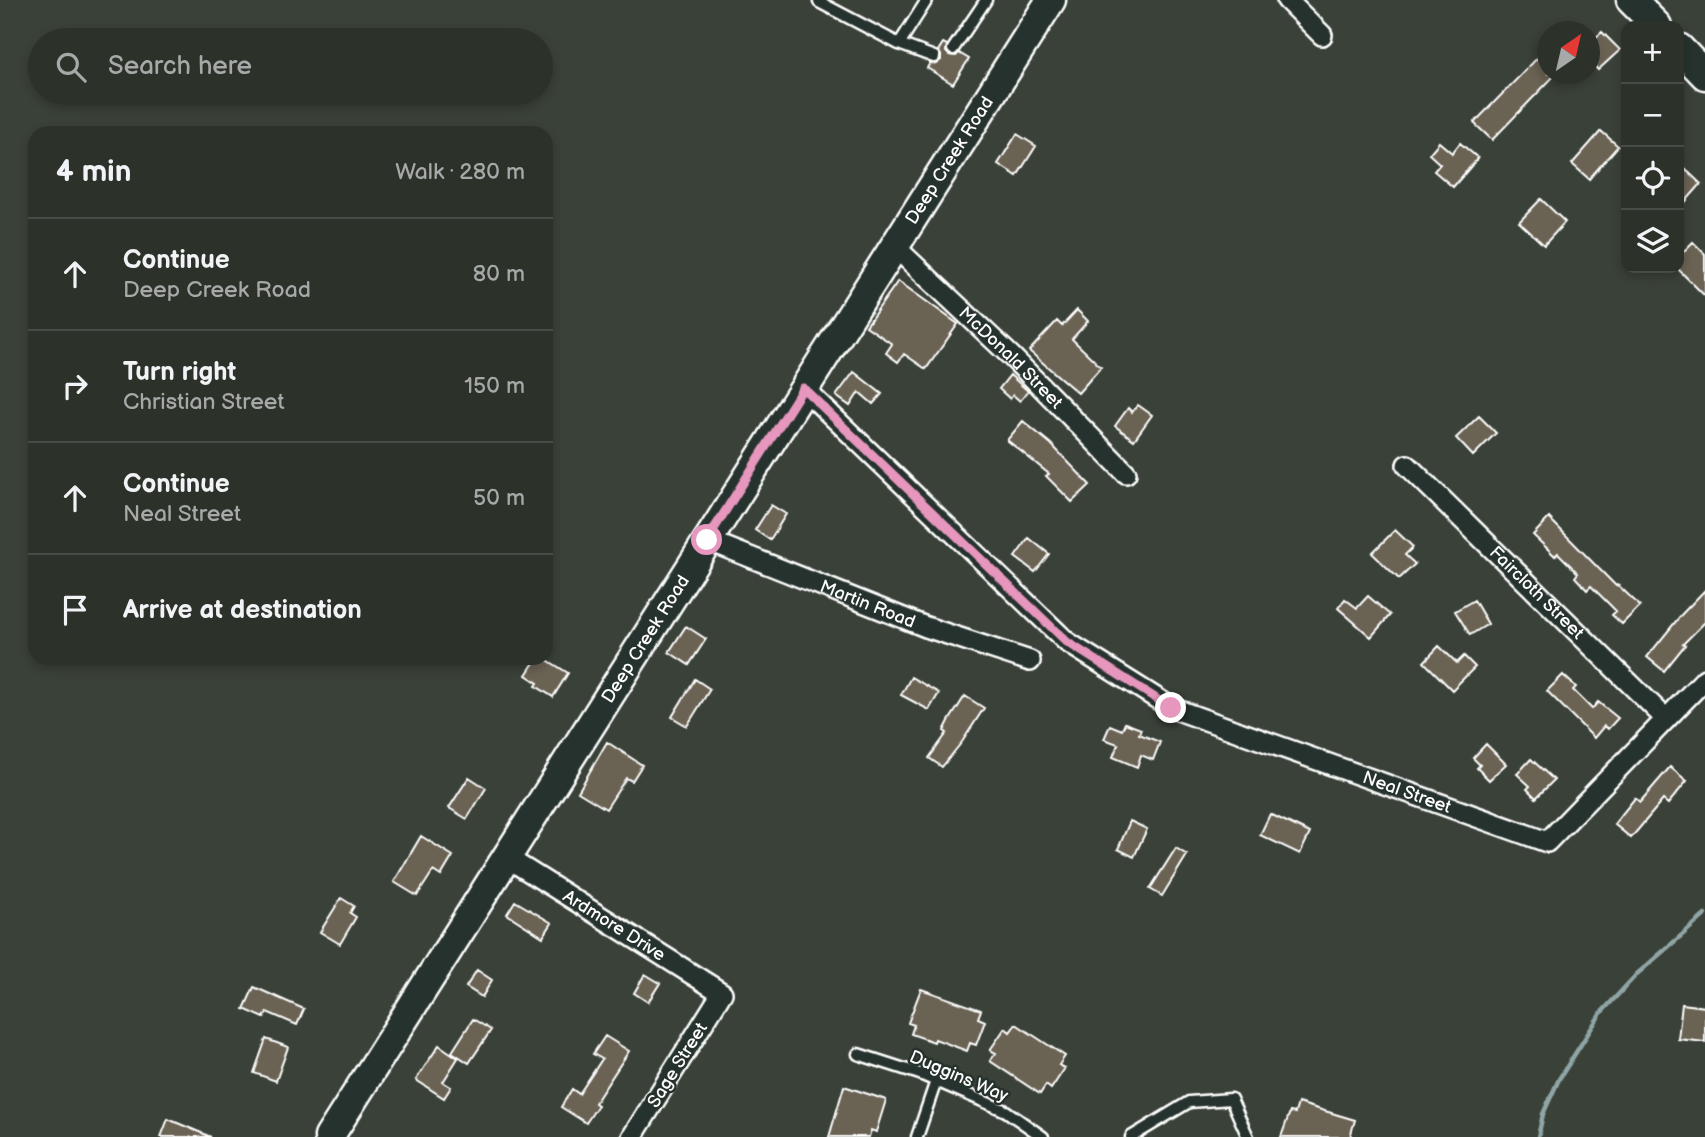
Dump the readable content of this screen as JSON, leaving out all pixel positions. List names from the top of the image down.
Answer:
{
  "streets": {
    "street": [
      "Deep Creek Road",
      "McDonald Street",
      "Faircloth Street",
      "Martin Road",
      "Neal Street",
      "Ardmore Drive",
      "Sage Street"
    ],
    "lane": ["Duggins Way"]
  },
  "crossings": [
    ["Deep Creek Road", "McDonald Street"],
    ["Deep Creek Road", "Martin Road"],
    ["Deep Creek Road", "Neal Street"],
    ["Deep Creek Road", "Ardmore Drive"],
    ["Faircloth Street", "Neal Street"],
    ["Ardmore Drive", "Sage Street"]
  ],
  "north": "top right",
  "page": {
    "map_buttons": ["+", "−"],
    "search": "Search here",
    "heading": ["4 min", "Walk · 280 m"],
    "list": [
      ["Continue", "Deep Creek Road", "80 m"],
      ["Turn right", "Christian Street", "150 m"],
      ["Continue", "Neal Street", "50 m"],
      "Arrive at destination"
    ]
  }
}
